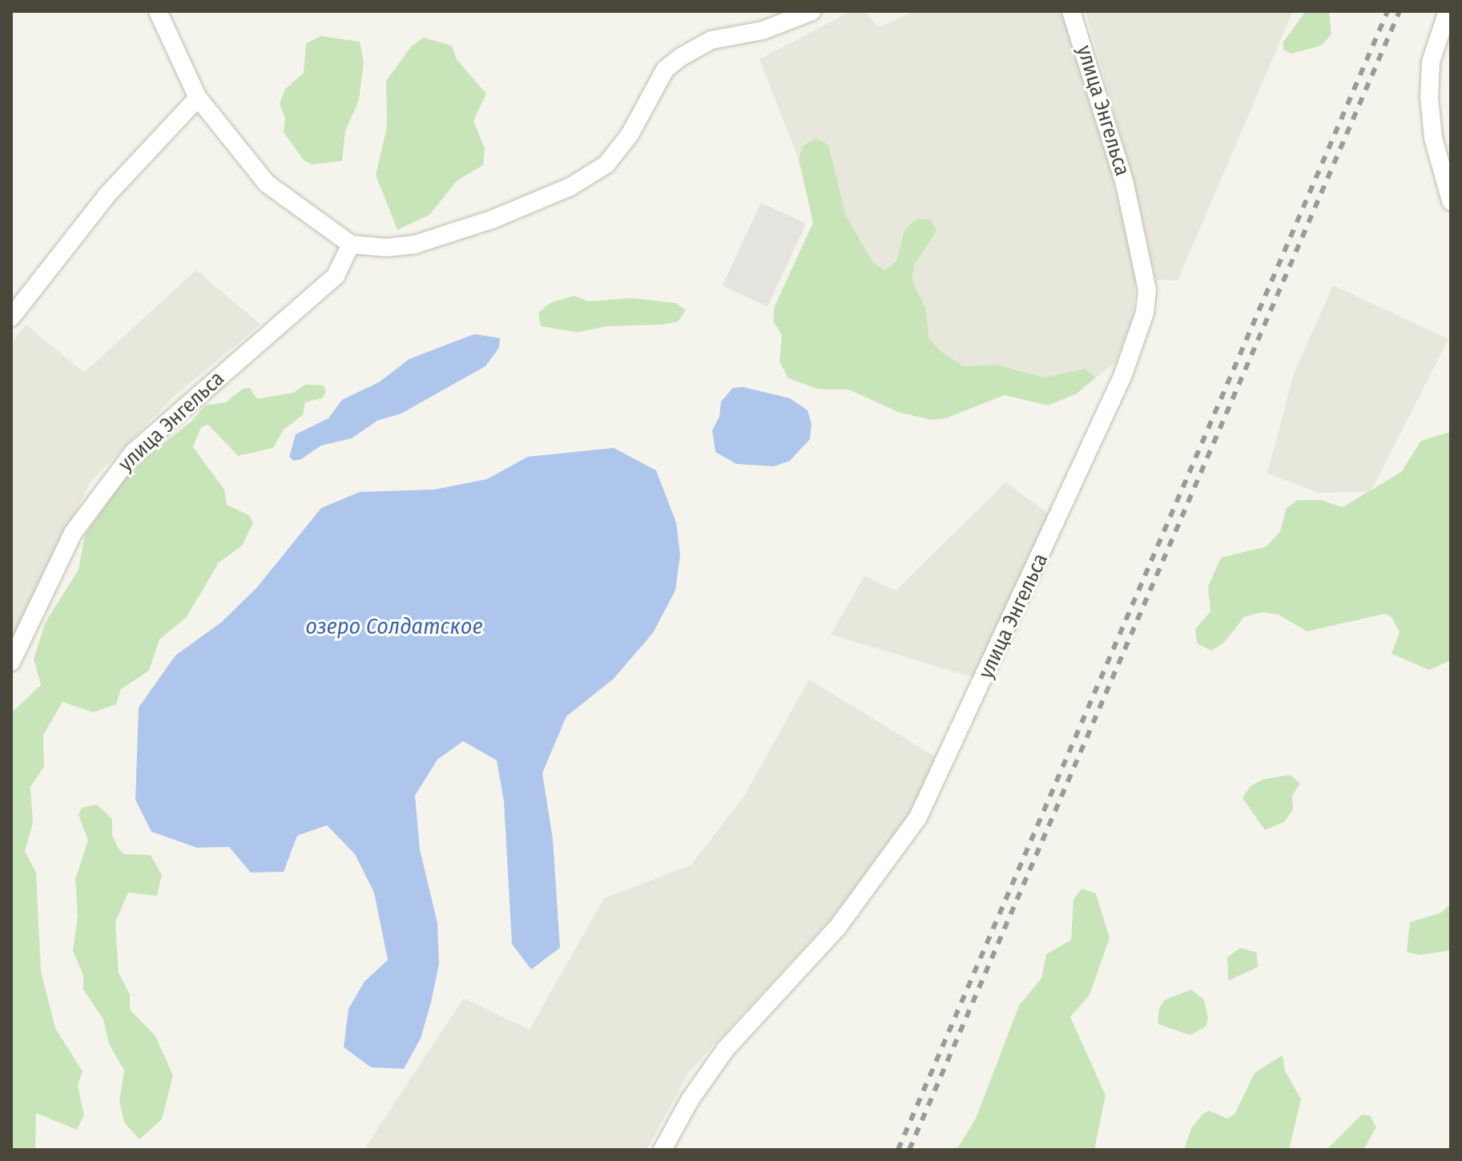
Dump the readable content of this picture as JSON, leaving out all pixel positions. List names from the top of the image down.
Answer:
{
  "streets": {
    "street": ["улица Энгельса"]
  },
  "water": ["озеро Солдатское"]
}
